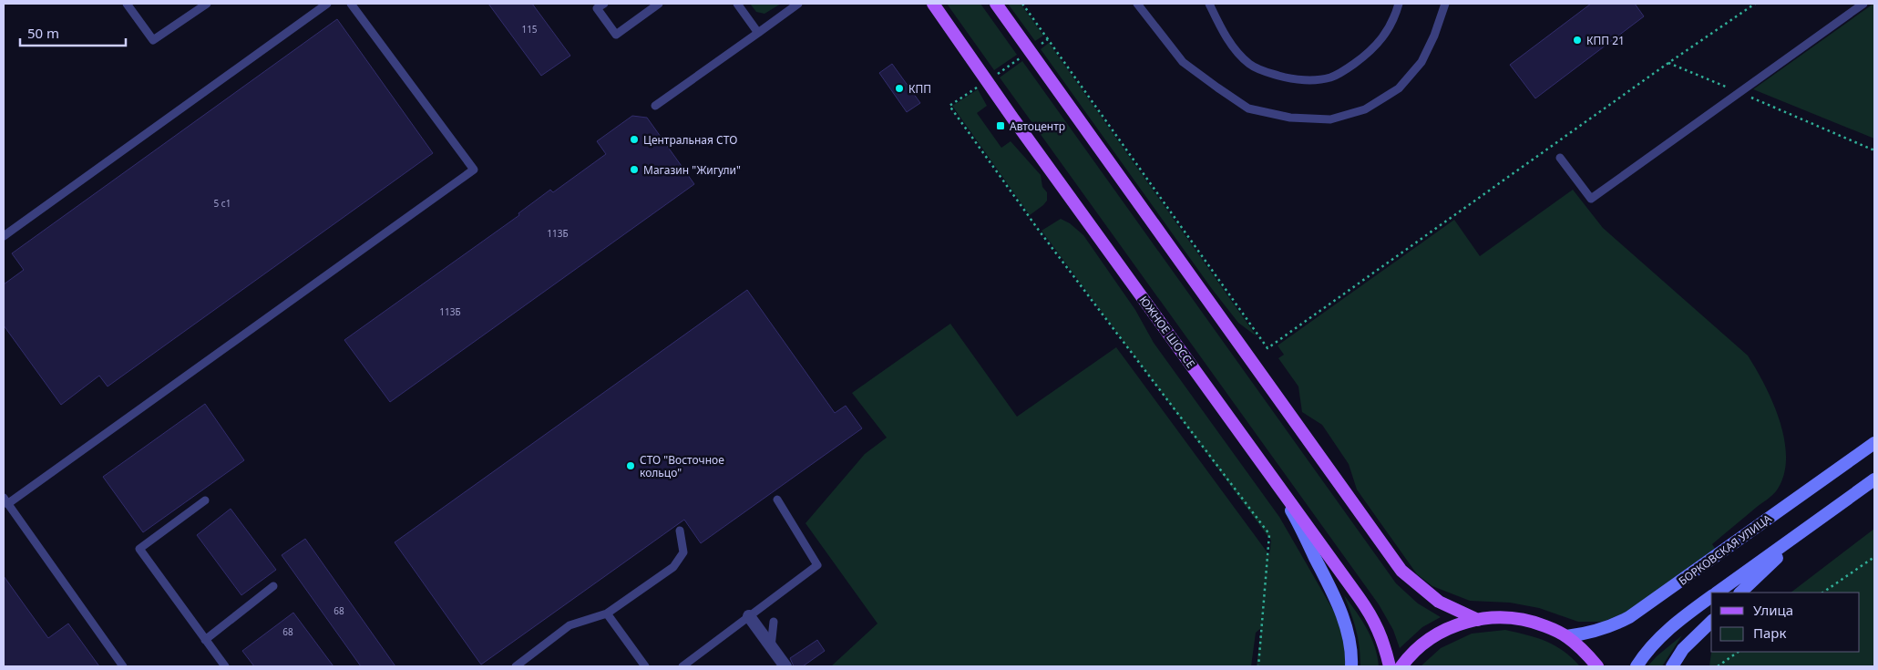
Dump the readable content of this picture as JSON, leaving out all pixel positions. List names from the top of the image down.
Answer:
{
  "streets": {
    "main road": ["ЮЖНОЕ ШОССЕ", "БОРКОВСКАЯ УЛИЦА"]
  },
  "places": {
    "other": [
      "КПП 21",
      "КПП",
      "Центральная СТО",
      "Магазин \"Жигули\"",
      "СТО \"Восточное кольцо\""
    ],
    "transit": ["Автоцентр"]
  },
  "house_numbers": [
    "115",
    "5 с1",
    "113Б",
    "113Б",
    "68",
    "68"
  ],
  "legend": ["Улица", "Парк"],
  "scale_bar": "50 m"
}
